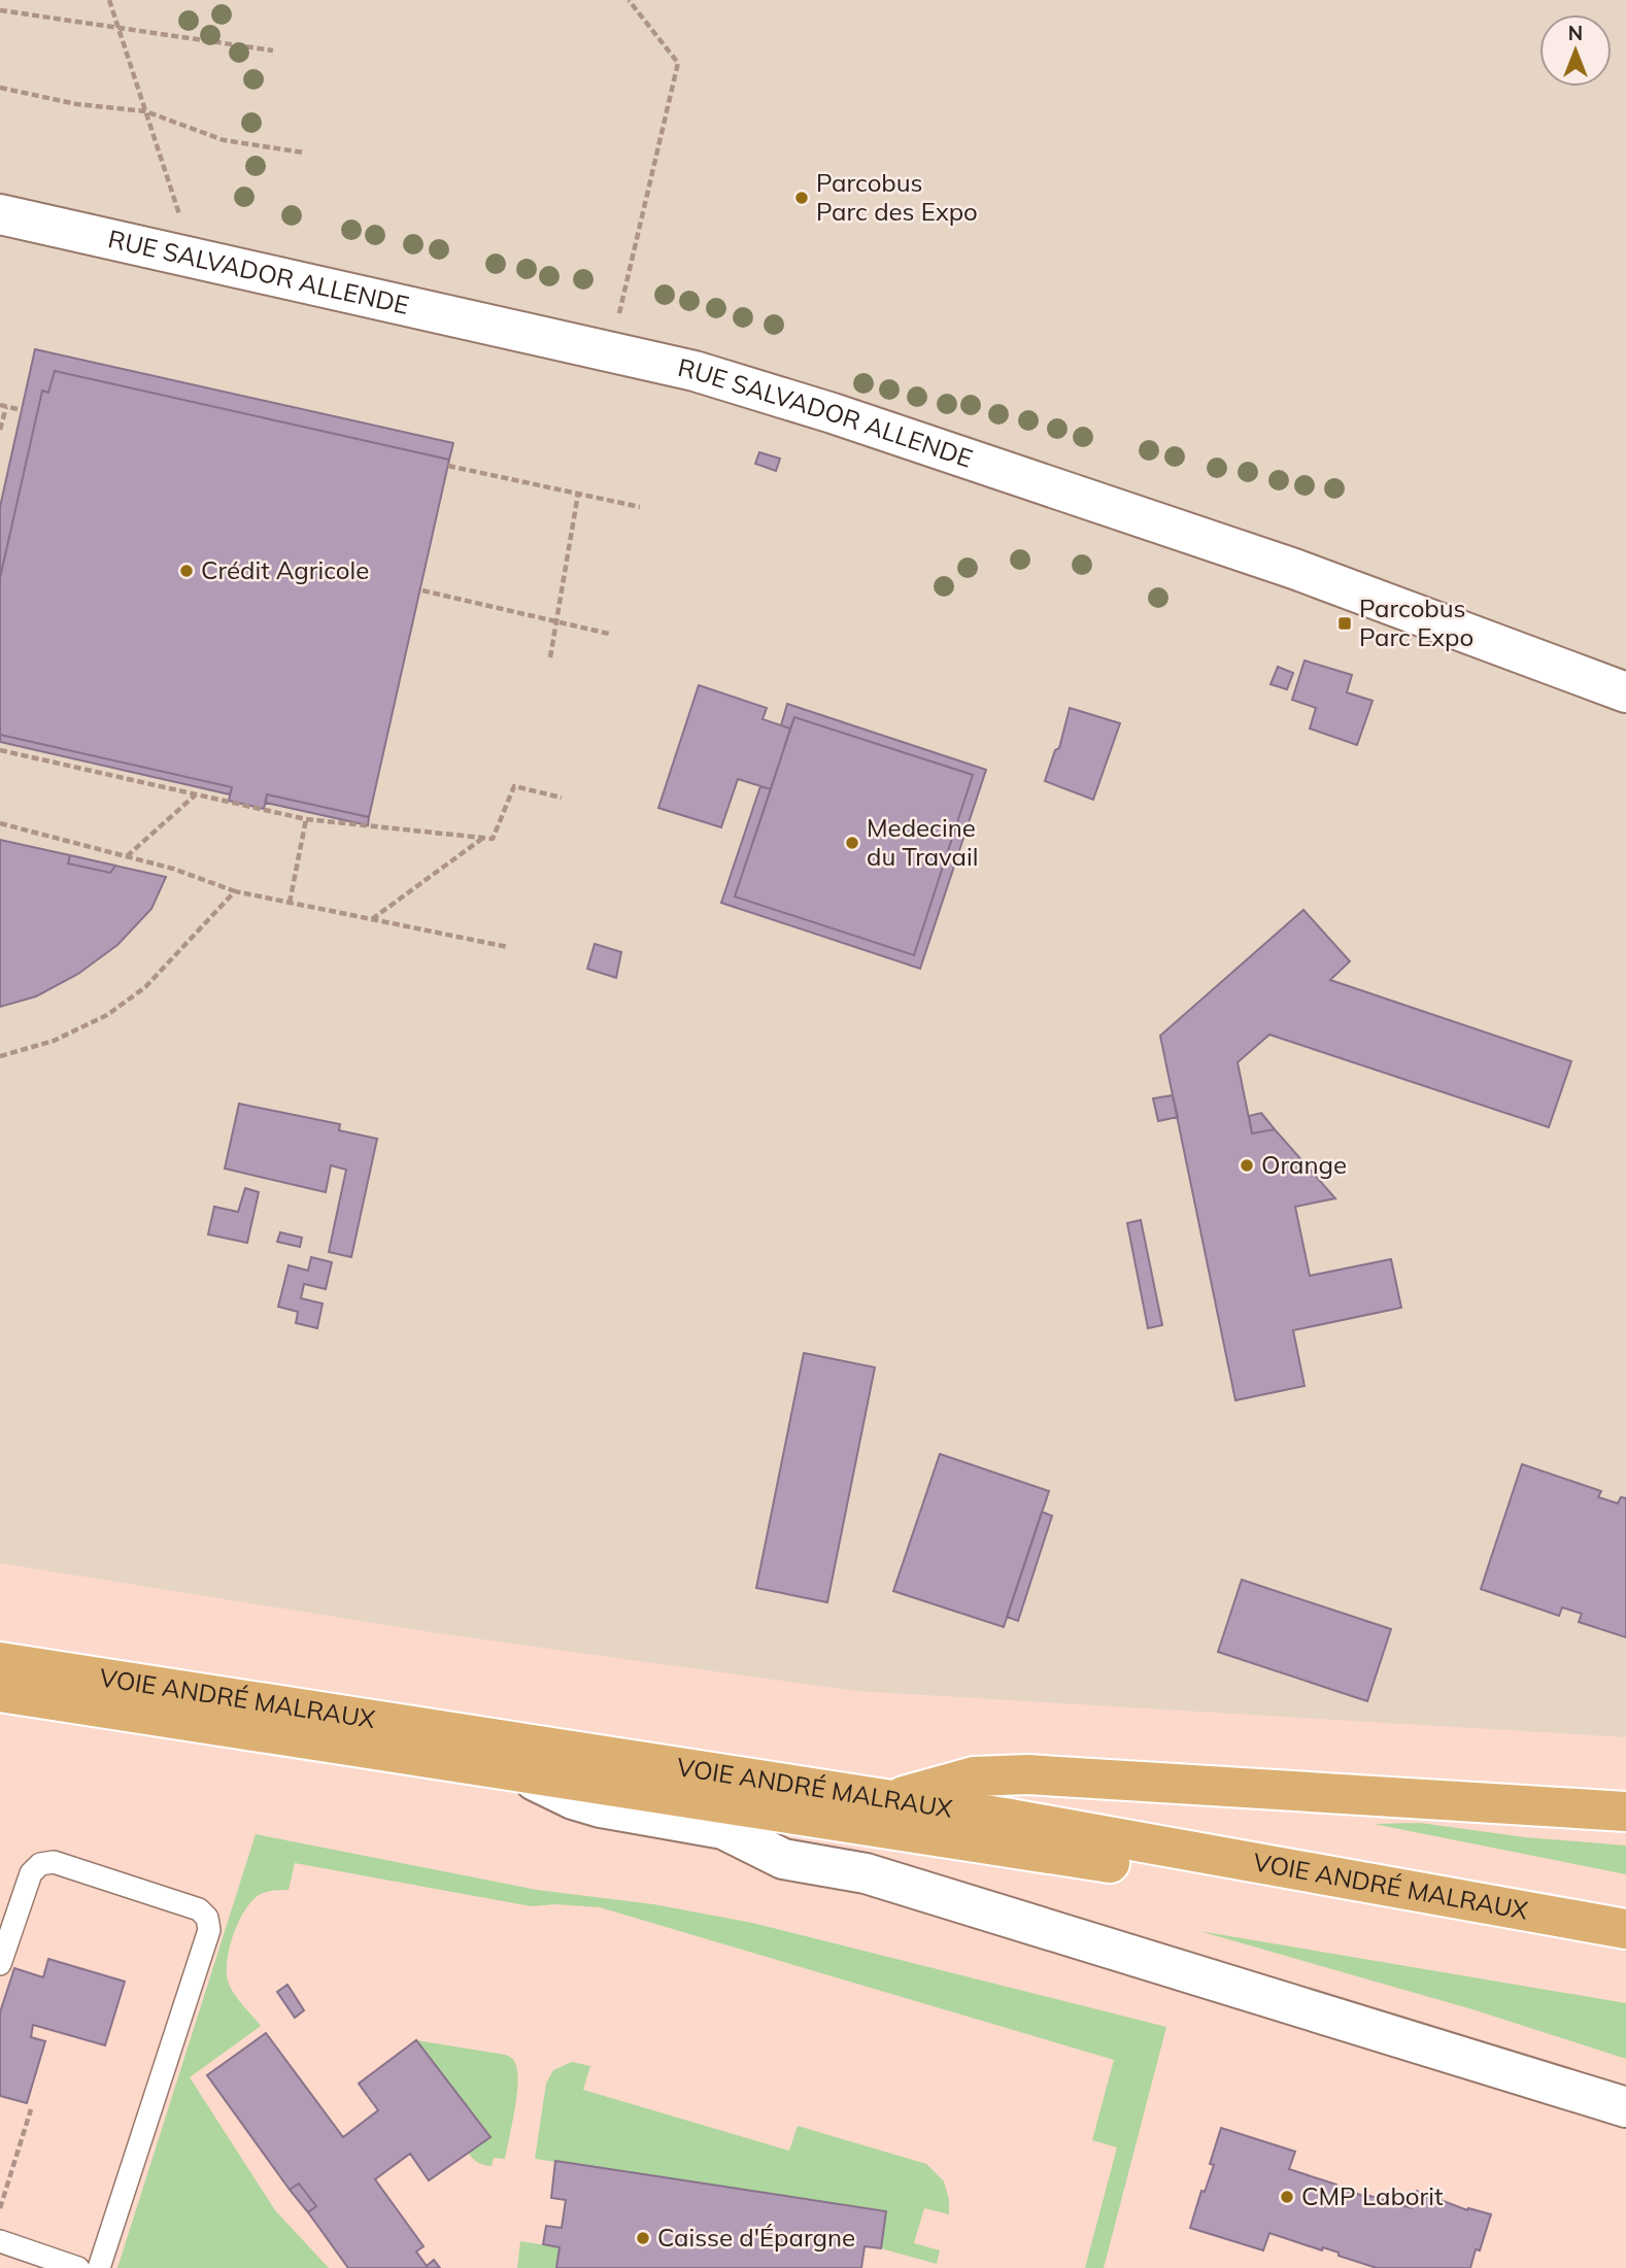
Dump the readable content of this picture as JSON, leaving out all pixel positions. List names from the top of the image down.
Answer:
{
  "streets": {
    "main road": ["VOIE ANDRÉ MALRAUX"],
    "street": ["RUE SALVADOR ALLENDE"]
  },
  "places": {
    "other": [
      "Parcobus Parc des Expo",
      "Crédit Agricole",
      "Medecine du Travail",
      "Orange",
      "CMP Laborit",
      "Caisse d'Épargne"
    ],
    "transit": ["Parcobus Parc Expo"]
  },
  "north": "top"
}
